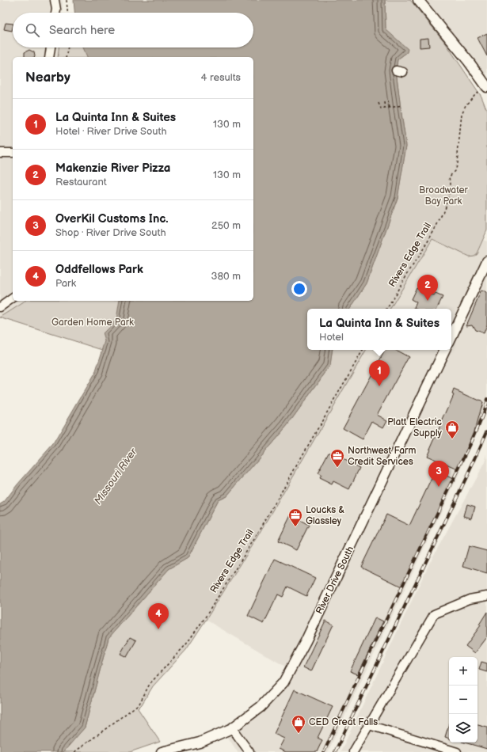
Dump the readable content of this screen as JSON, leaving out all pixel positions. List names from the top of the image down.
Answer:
{
  "streets": {
    "main road": ["River Drive South"],
    "path": ["Rivers Edge Trail"]
  },
  "water": ["Missouri River"],
  "parks": ["Broadwater Bay Park", "Garden Home Park"],
  "places": {
    "shop": ["Platt Electric Supply", "CED Great Falls"],
    "office": ["Northwest Farm Credit Services", "Loucks & Glassley"]
  },
  "page": {
    "search": "Search here",
    "heading": ["Nearby", "4 results"],
    "list": [
      {
        "mark": "1",
        "name": "La Quinta Inn & Suites",
        "note": "Hotel · River Drive South",
        "value": "130 m"
      },
      {
        "mark": "2",
        "name": "Makenzie River Pizza",
        "note": "Restaurant",
        "value": "130 m"
      },
      {
        "mark": "3",
        "name": "OverKil Customs Inc.",
        "note": "Shop · River Drive South",
        "value": "250 m"
      },
      {
        "mark": "4",
        "name": "Oddfellows Park",
        "note": "Park",
        "value": "380 m"
      }
    ],
    "pins": [
      "2",
      "1",
      "3",
      "4"
    ],
    "popup": ["La Quinta Inn & Suites", "Hotel"],
    "map_buttons": ["+", "−"]
  }
}
